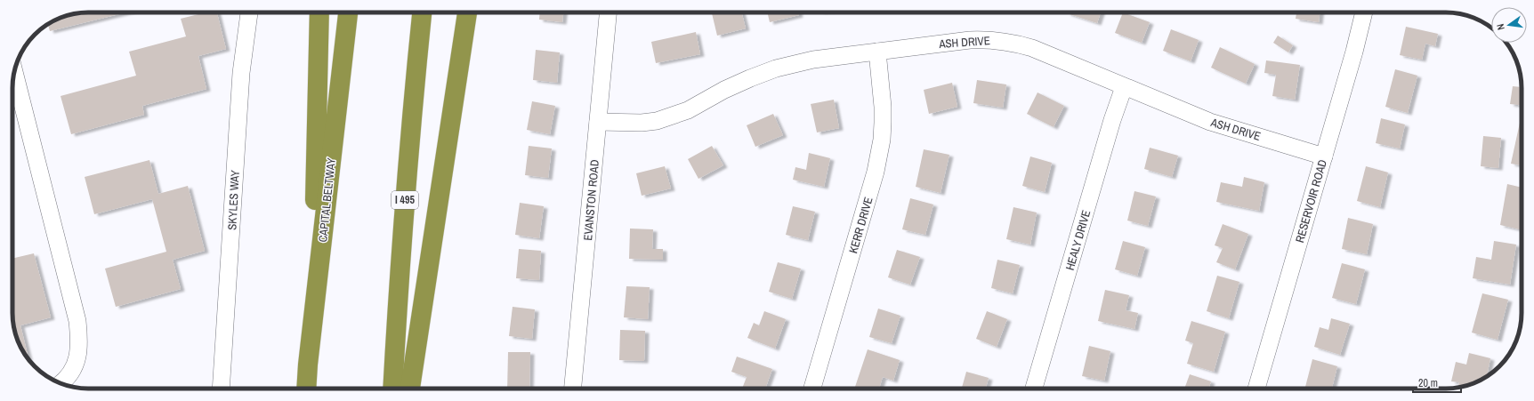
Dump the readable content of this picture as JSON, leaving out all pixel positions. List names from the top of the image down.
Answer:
{
  "streets": {
    "highway": ["CAPITAL BELTWAY", "I 495"],
    "street": [
      "ASH DRIVE",
      "SKYLES WAY",
      "EVANSTON ROAD",
      "RESERVOIR ROAD",
      "KERR DRIVE",
      "HEALY DRIVE"
    ]
  },
  "crossings": [
    ["ASH DRIVE", "EVANSTON ROAD"],
    ["ASH DRIVE", "RESERVOIR ROAD"],
    ["ASH DRIVE", "KERR DRIVE"],
    ["ASH DRIVE", "HEALY DRIVE"]
  ],
  "scale_bar": "20 m",
  "north": "left"
}
